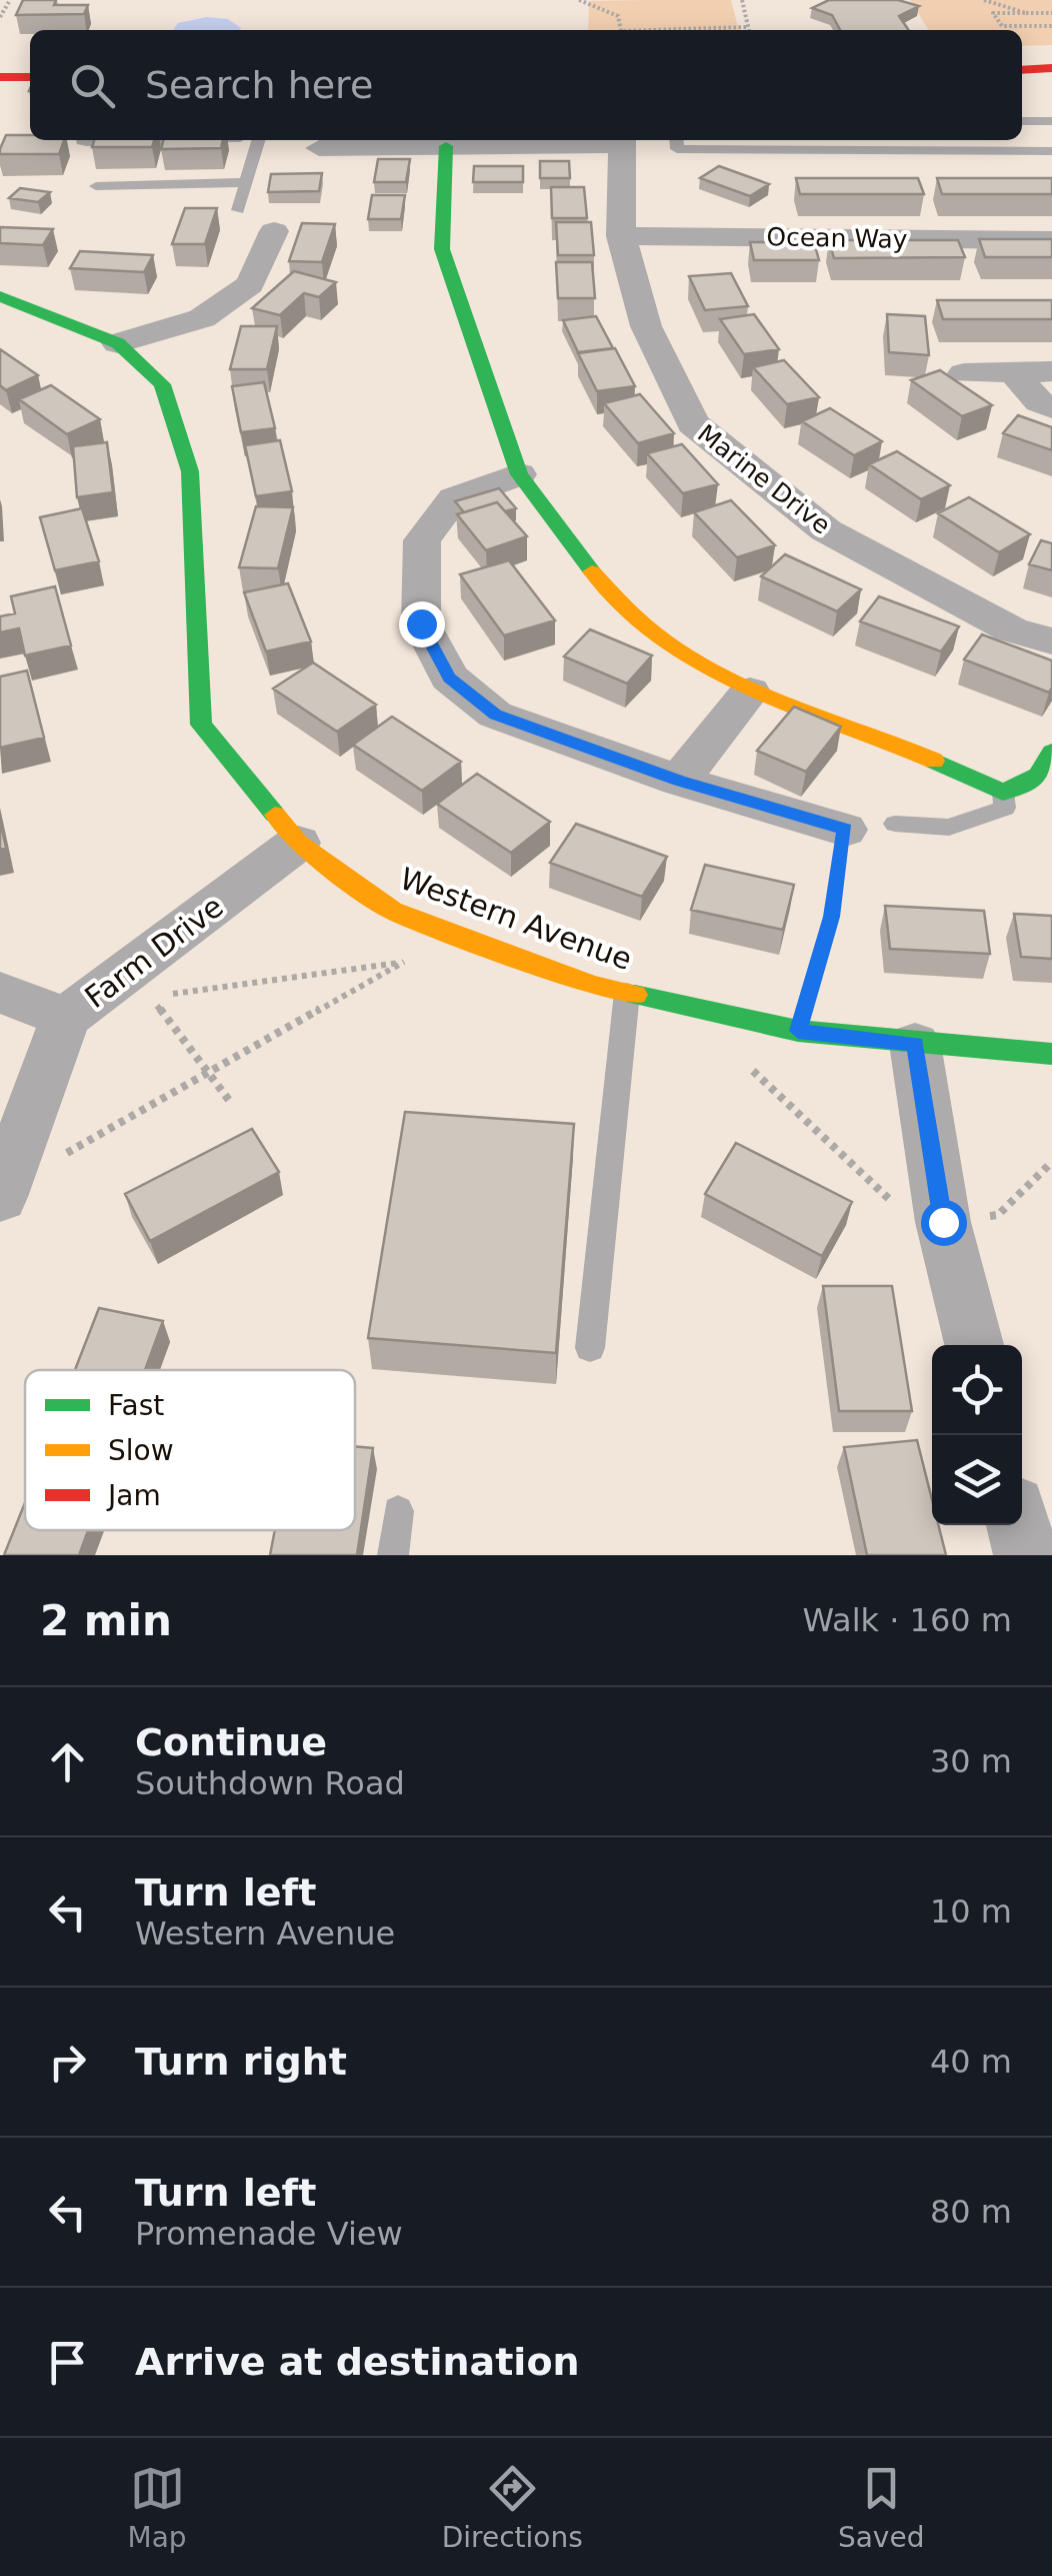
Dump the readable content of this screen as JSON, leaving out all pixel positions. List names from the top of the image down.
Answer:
{
  "streets": {
    "street": [
      "Ocean Way",
      "Marine Drive",
      "Western Avenue",
      "Farm Drive"
    ]
  },
  "crossings": [
    ["Ocean Way", "Marine Drive"],
    ["Western Avenue", "Farm Drive"]
  ],
  "legend": ["Fast", "Slow", "Jam"],
  "page": {
    "search": "Search here",
    "heading": ["2 min", "Walk · 160 m"],
    "list": [
      ["Continue", "Southdown Road", "30 m"],
      ["Turn left", "Western Avenue", "10 m"],
      ["Turn right", "40 m"],
      ["Turn left", "Promenade View", "80 m"],
      "Arrive at destination"
    ],
    "nav": ["Map", "Directions", "Saved"]
  }
}
